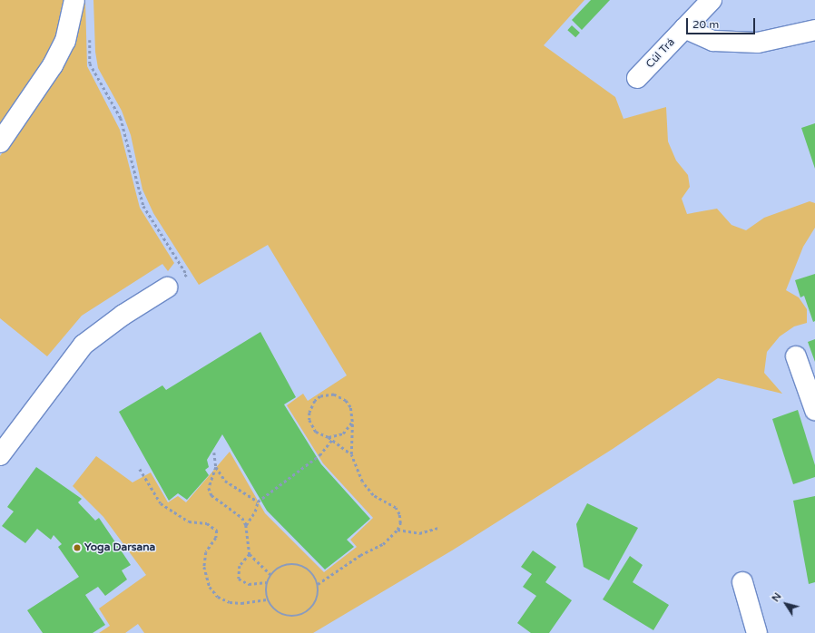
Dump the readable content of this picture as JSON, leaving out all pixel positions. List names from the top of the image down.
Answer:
{
  "streets": {
    "street": ["Cúl Trá"]
  },
  "places": ["Yoga Darsana"],
  "scale_bar": "20 m",
  "north": "top left"
}
